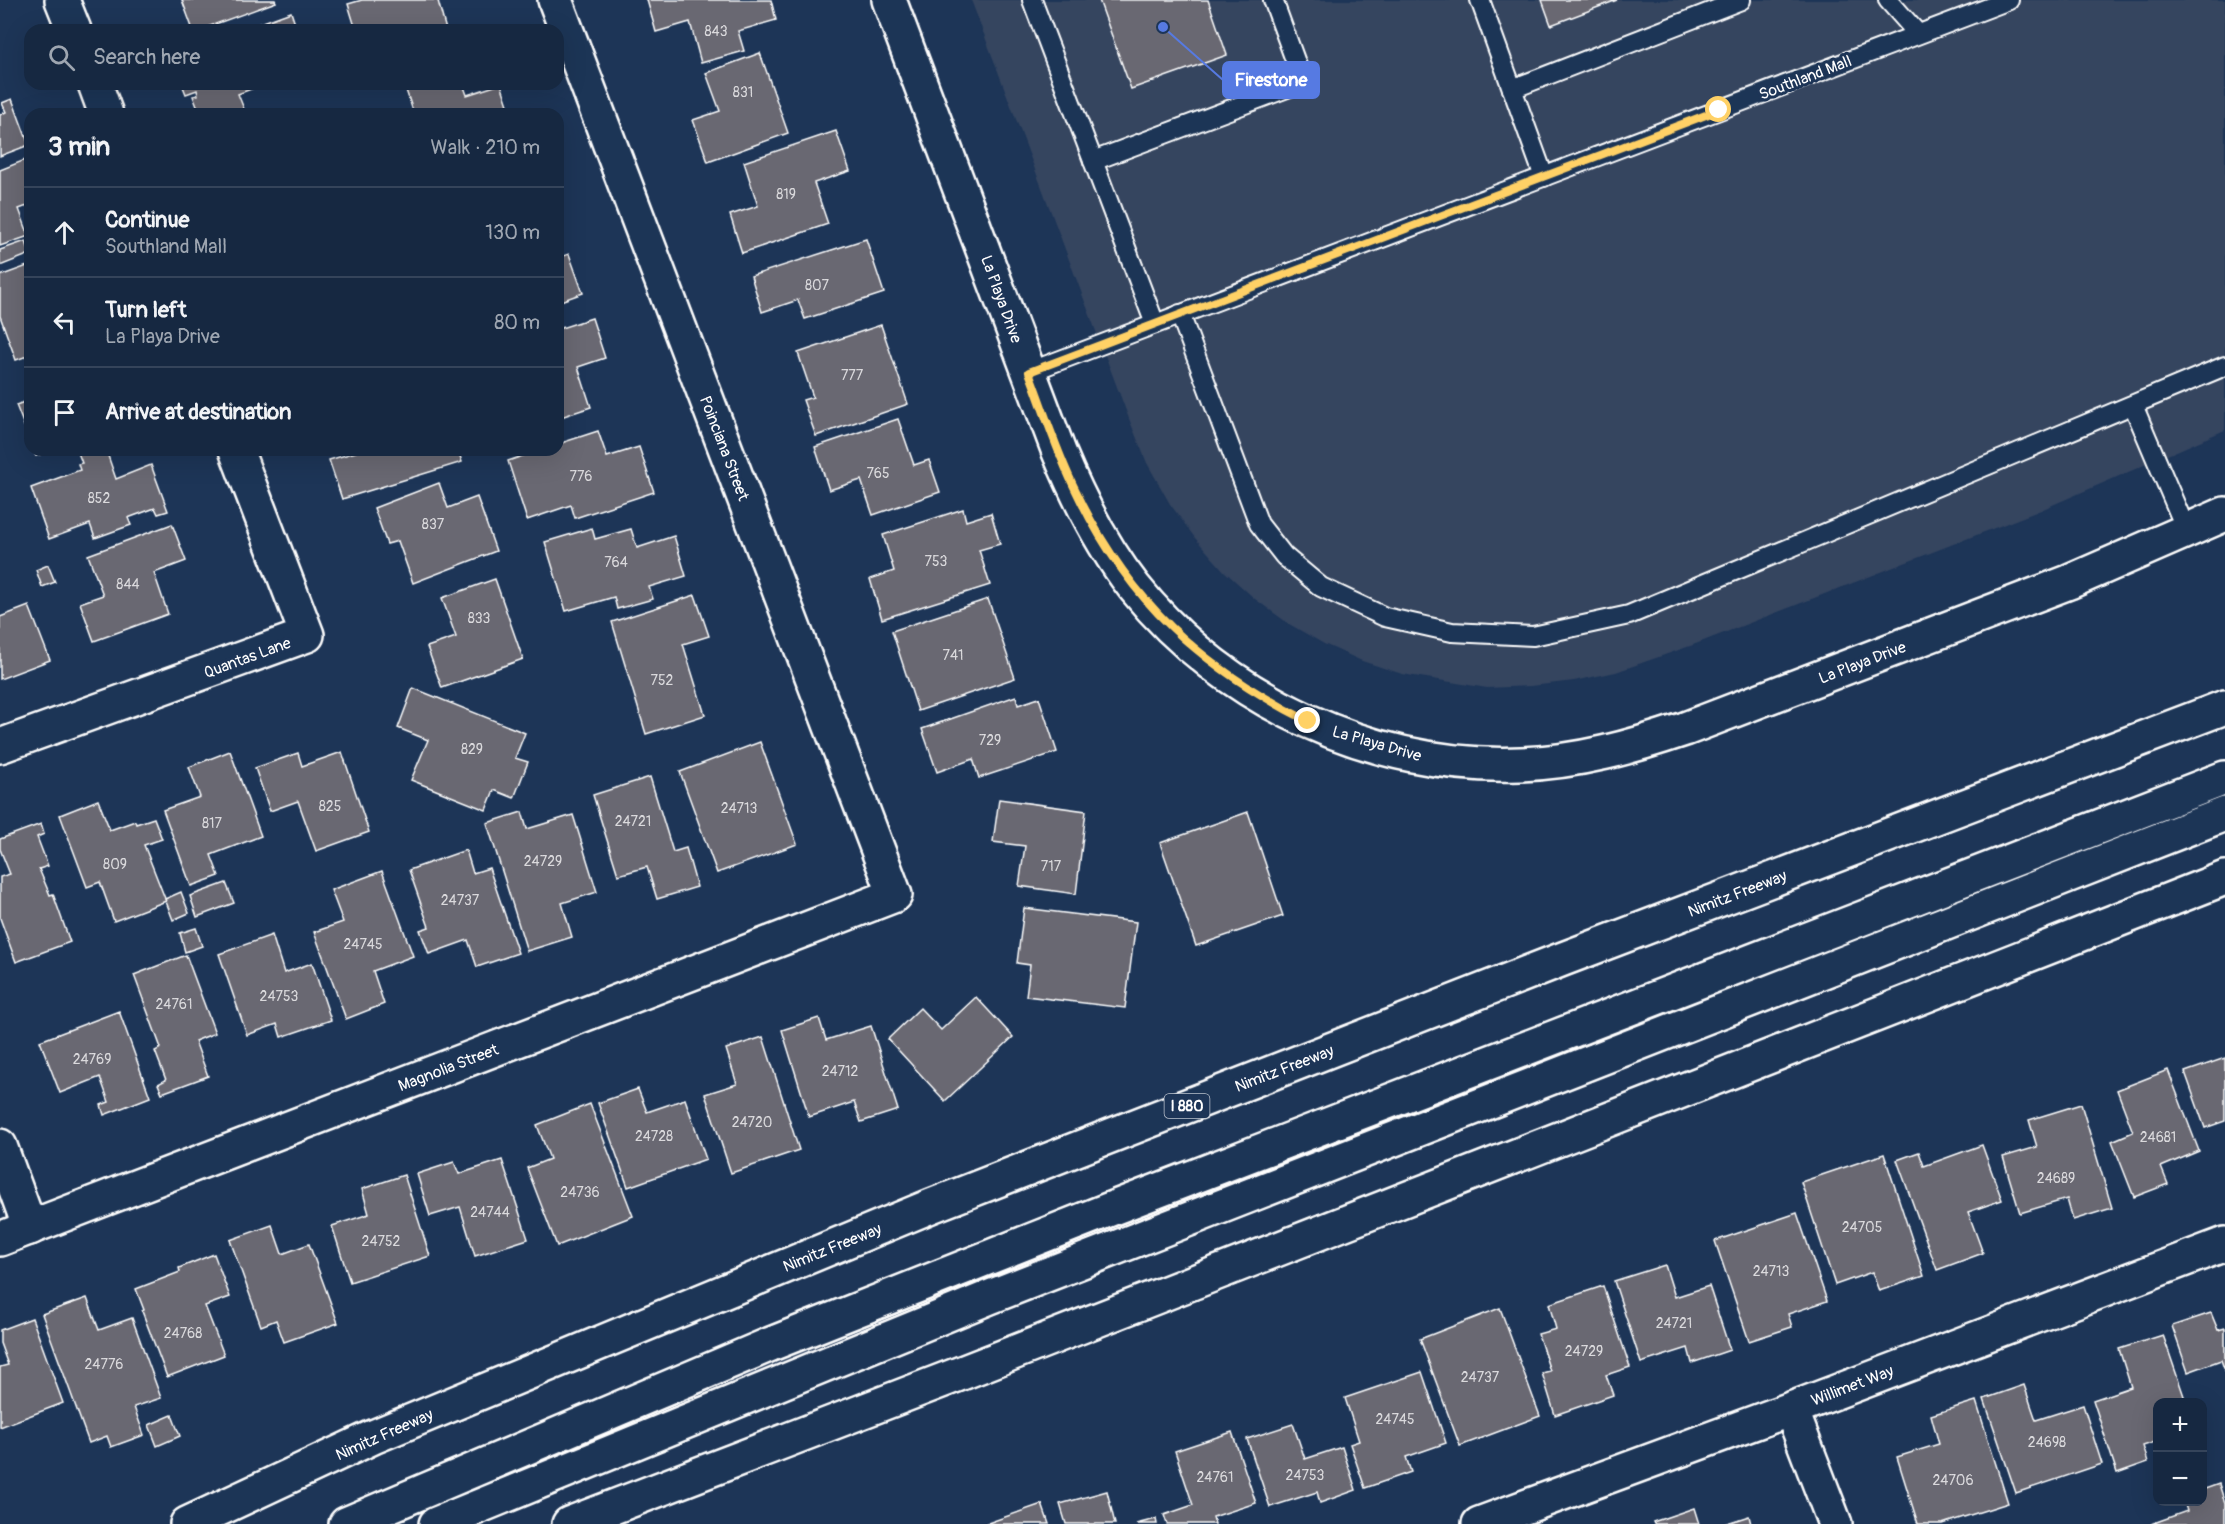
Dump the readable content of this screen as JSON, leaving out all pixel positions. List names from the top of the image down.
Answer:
{
  "streets": {
    "main road": [
      "La Playa Drive",
      "Poinciana Street",
      "Quantas Lane",
      "Nimitz Freeway",
      "Magnolia Street",
      "I 880",
      "Willimet Way"
    ],
    "lane": ["Southland Mall"]
  },
  "crossings": [
    ["Southland Mall", "La Playa Drive"],
    ["Poinciana Street", "Magnolia Street"]
  ],
  "places": ["Firestone"],
  "house_numbers": [
    "843",
    "831",
    "819",
    "807",
    "777",
    "765",
    "776",
    "852",
    "837",
    "753",
    "764",
    "844",
    "833",
    "741",
    "752",
    "729",
    "829",
    "825",
    "24713",
    "24721",
    "817",
    "24729",
    "809",
    "717",
    "24737",
    "24745",
    "24753",
    "24761",
    "24769",
    "24712",
    "24720",
    "24728",
    "24681",
    "24689",
    "24736",
    "24744",
    "24705",
    "24752",
    "24713",
    "24721",
    "24768",
    "24729",
    "24776",
    "24737",
    "24745",
    "24698",
    "24753",
    "24761",
    "24706"
  ],
  "page": {
    "search": "Search here",
    "heading": ["3 min", "Walk · 210 m"],
    "list": [
      ["Continue", "Southland Mall", "130 m"],
      ["Turn left", "La Playa Drive", "80 m"],
      "Arrive at destination"
    ],
    "map_buttons": ["+", "−"]
  }
}
